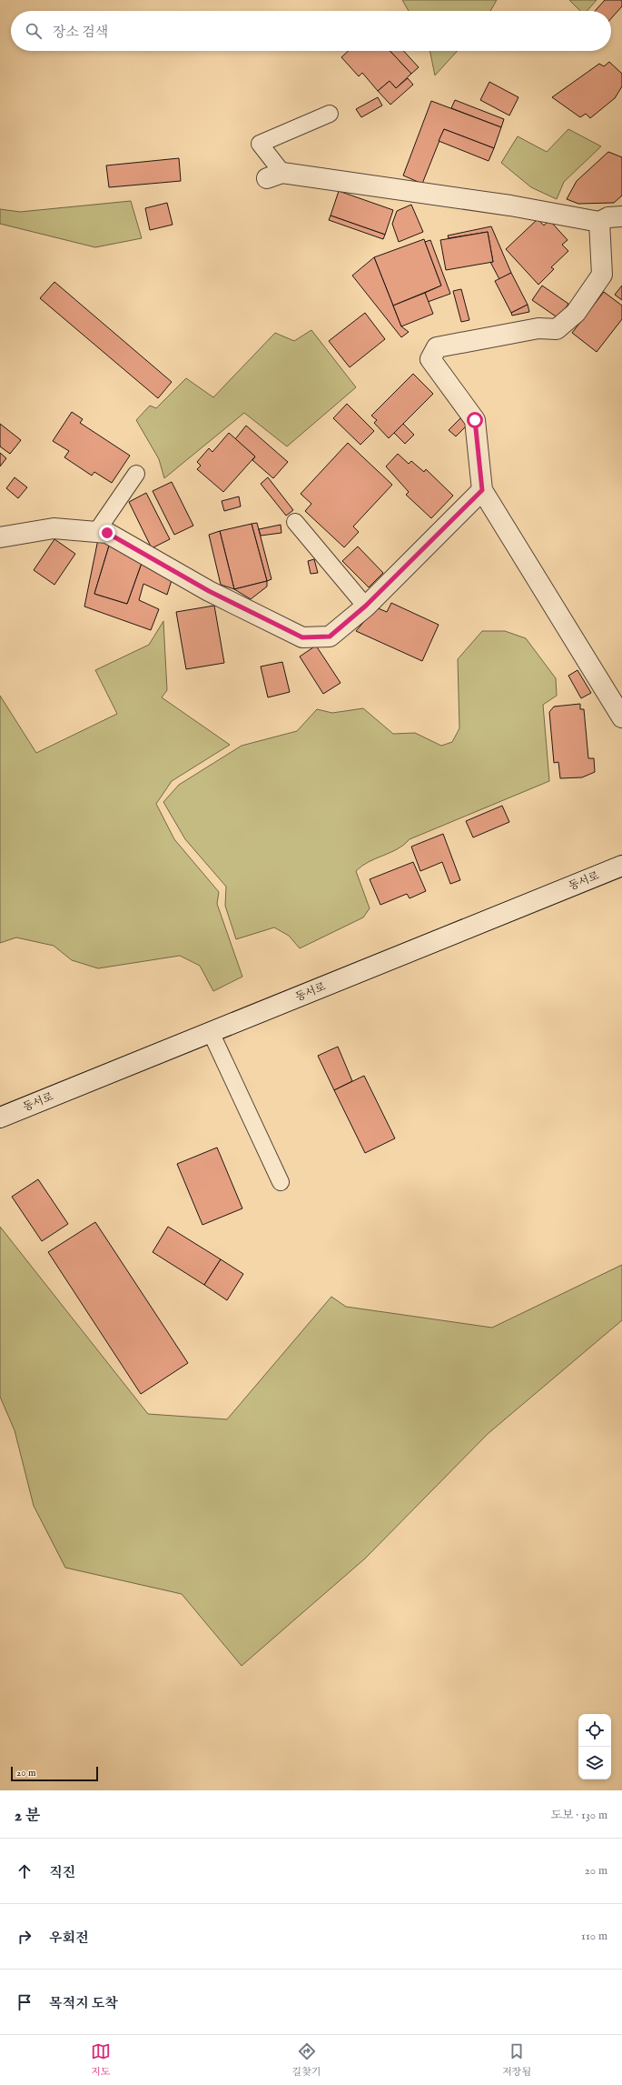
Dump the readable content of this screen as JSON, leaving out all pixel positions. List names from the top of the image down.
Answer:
{
  "streets": {
    "street": ["동서로"]
  },
  "scale_bar": "20 m",
  "page": {
    "search": "장소 검색",
    "scale": "20 m",
    "heading": ["2 분", "도보 · 130 m"],
    "list": [
      ["직진", "20 m"],
      ["우회전", "110 m"],
      "목적지 도착"
    ],
    "nav": ["지도", "길찾기", "저장됨"]
  }
}
